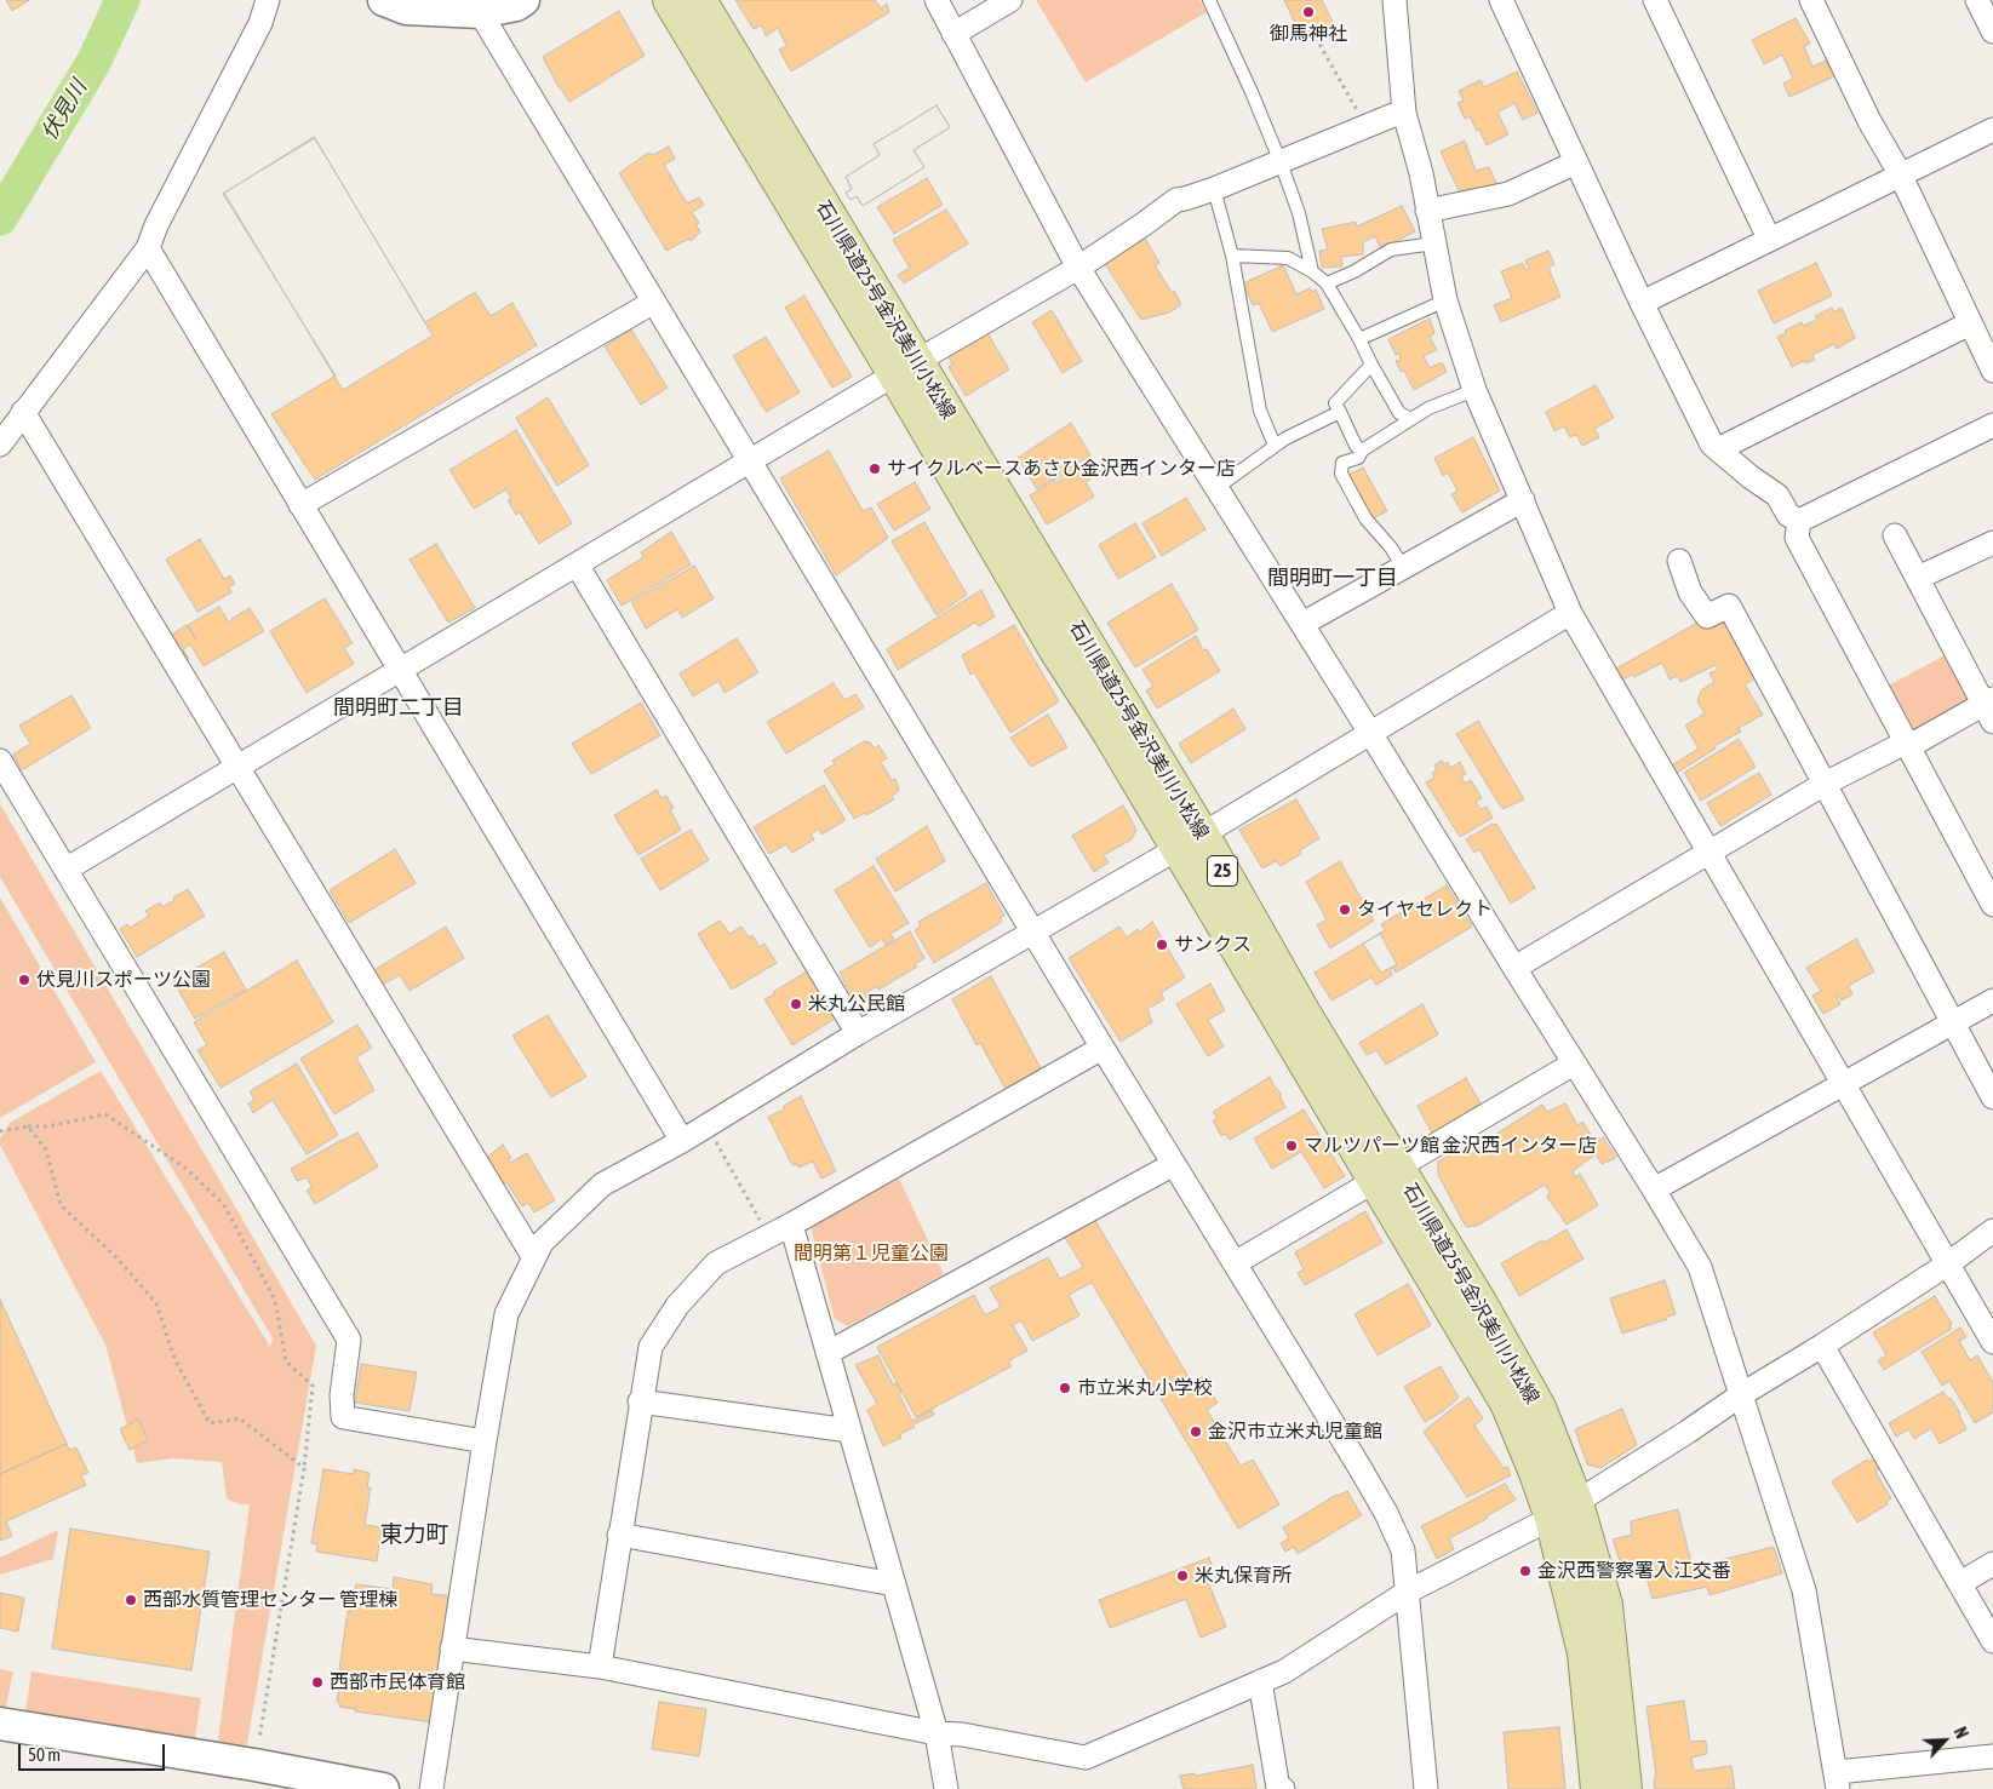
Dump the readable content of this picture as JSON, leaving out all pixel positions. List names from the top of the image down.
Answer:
{
  "streets": {
    "main road": ["石川県道25号金沢美川小松線", "25"]
  },
  "districts": ["間明町一丁目", "間明町二丁目", "東力町"],
  "water": ["伏見川"],
  "parks": ["間明第１児童公園"],
  "places": [
    "御馬神社",
    "サイクルベースあさひ金沢西インター店",
    "タイヤセレクト",
    "サンクス",
    "伏見川スポーツ公園",
    "米丸公民館",
    "マルツパーツ館 金沢西インター店",
    "市立米丸小学校",
    "金沢市立米丸児童館",
    "金沢西警察署入江交番",
    "米丸保育所",
    "西部水質管理センター 管理棟",
    "西部市民体育館"
  ],
  "scale_bar": "50 m",
  "north": "top right"
}
